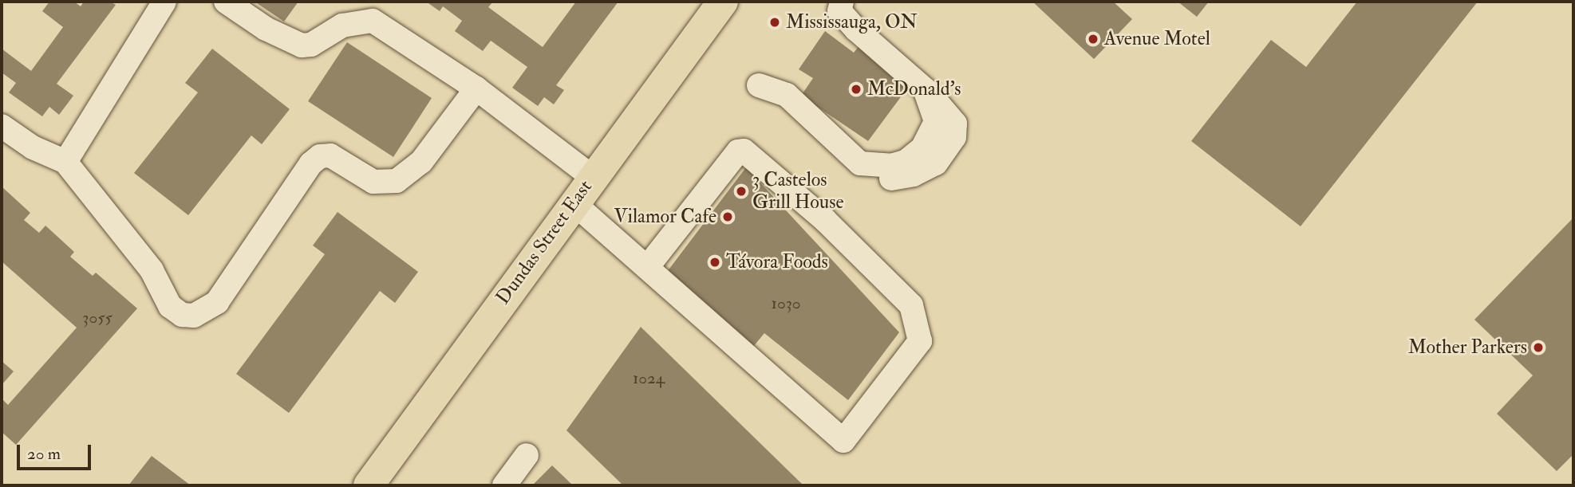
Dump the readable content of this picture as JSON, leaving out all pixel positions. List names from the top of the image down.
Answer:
{
  "streets": {
    "main road": ["Dundas Street East"]
  },
  "places": [
    "Mississauga, ON",
    "Avenue Motel",
    "McDonald's",
    "3 Castelos Grill House",
    "Vilamor Cafe",
    "Távora Foods",
    "Mother Parkers"
  ],
  "house_numbers": ["1030", "3055", "1024"],
  "scale_bar": "20 m"
}
